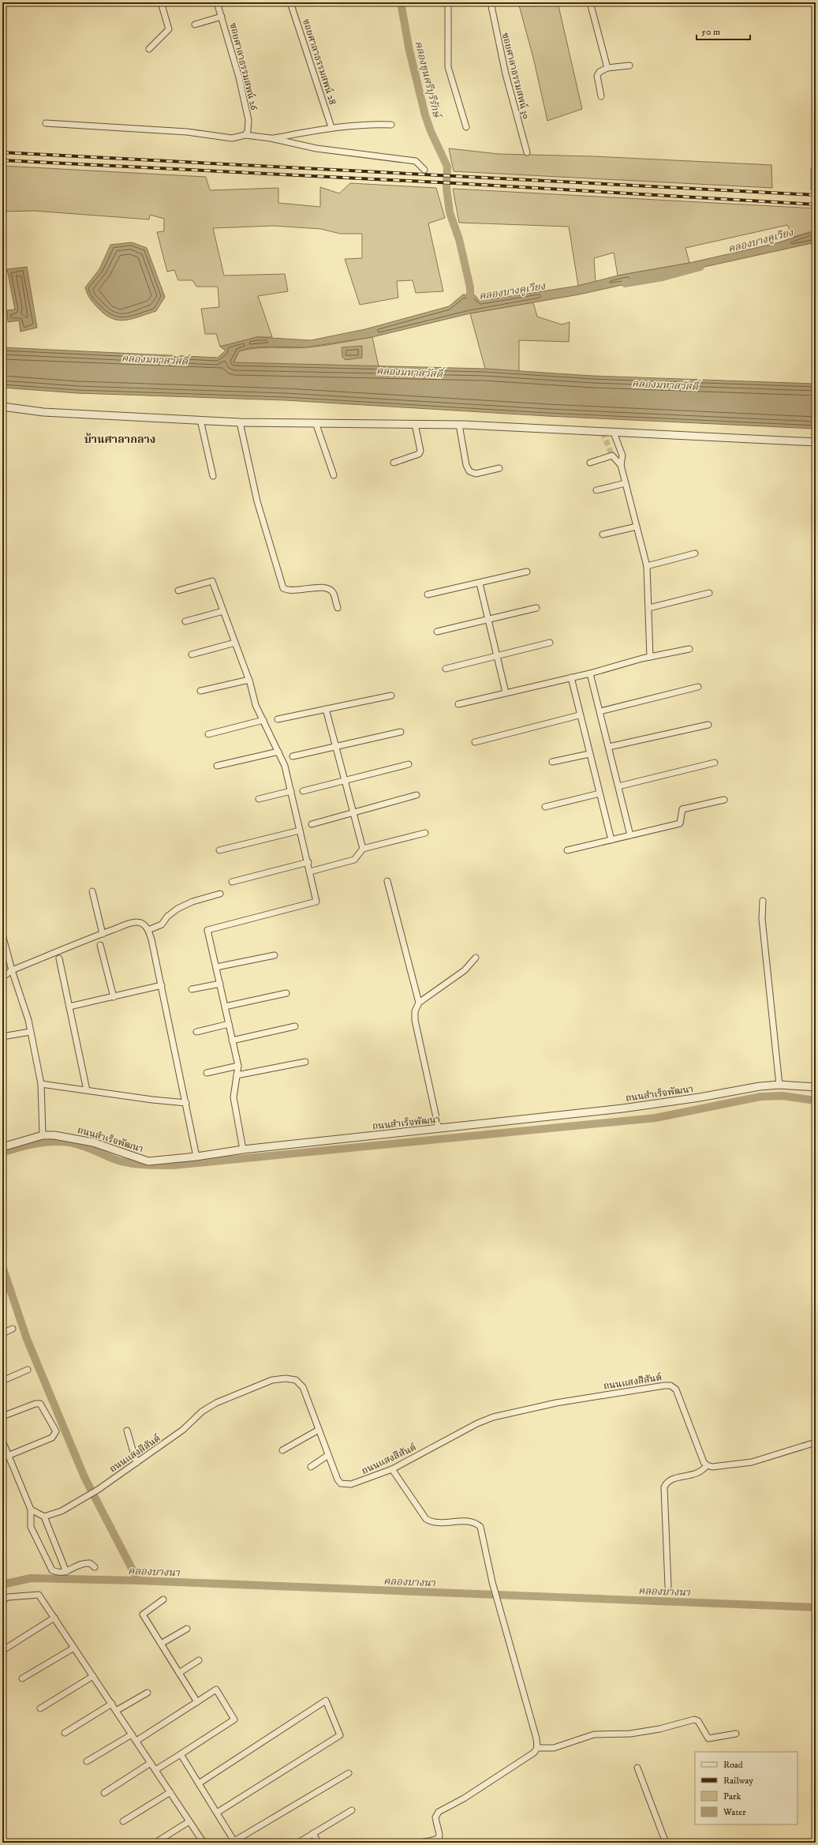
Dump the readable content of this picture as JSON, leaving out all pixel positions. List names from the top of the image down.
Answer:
{
  "streets": {
    "street": [
      "ซอยศาลาธรรมสพน์ 28",
      "ซอยศาลาธรรมสพน์ 26",
      "ซอยศาลาธรรมสพน์ 30",
      "ถนนสำเร็จพัฒนา",
      "ถนนแสงสีสันต์"
    ]
  },
  "districts": ["บ้านศาลากลาง"],
  "water": [
    "คลองขุนศรีบุรีรักษ์",
    "คลองบางคูเวียง",
    "คลองมหาสวัสดิ์",
    "คลองบางนา"
  ],
  "legend": [
    "Road",
    "Railway",
    "Park",
    "Water"
  ],
  "scale_bar": "50 m"
}
